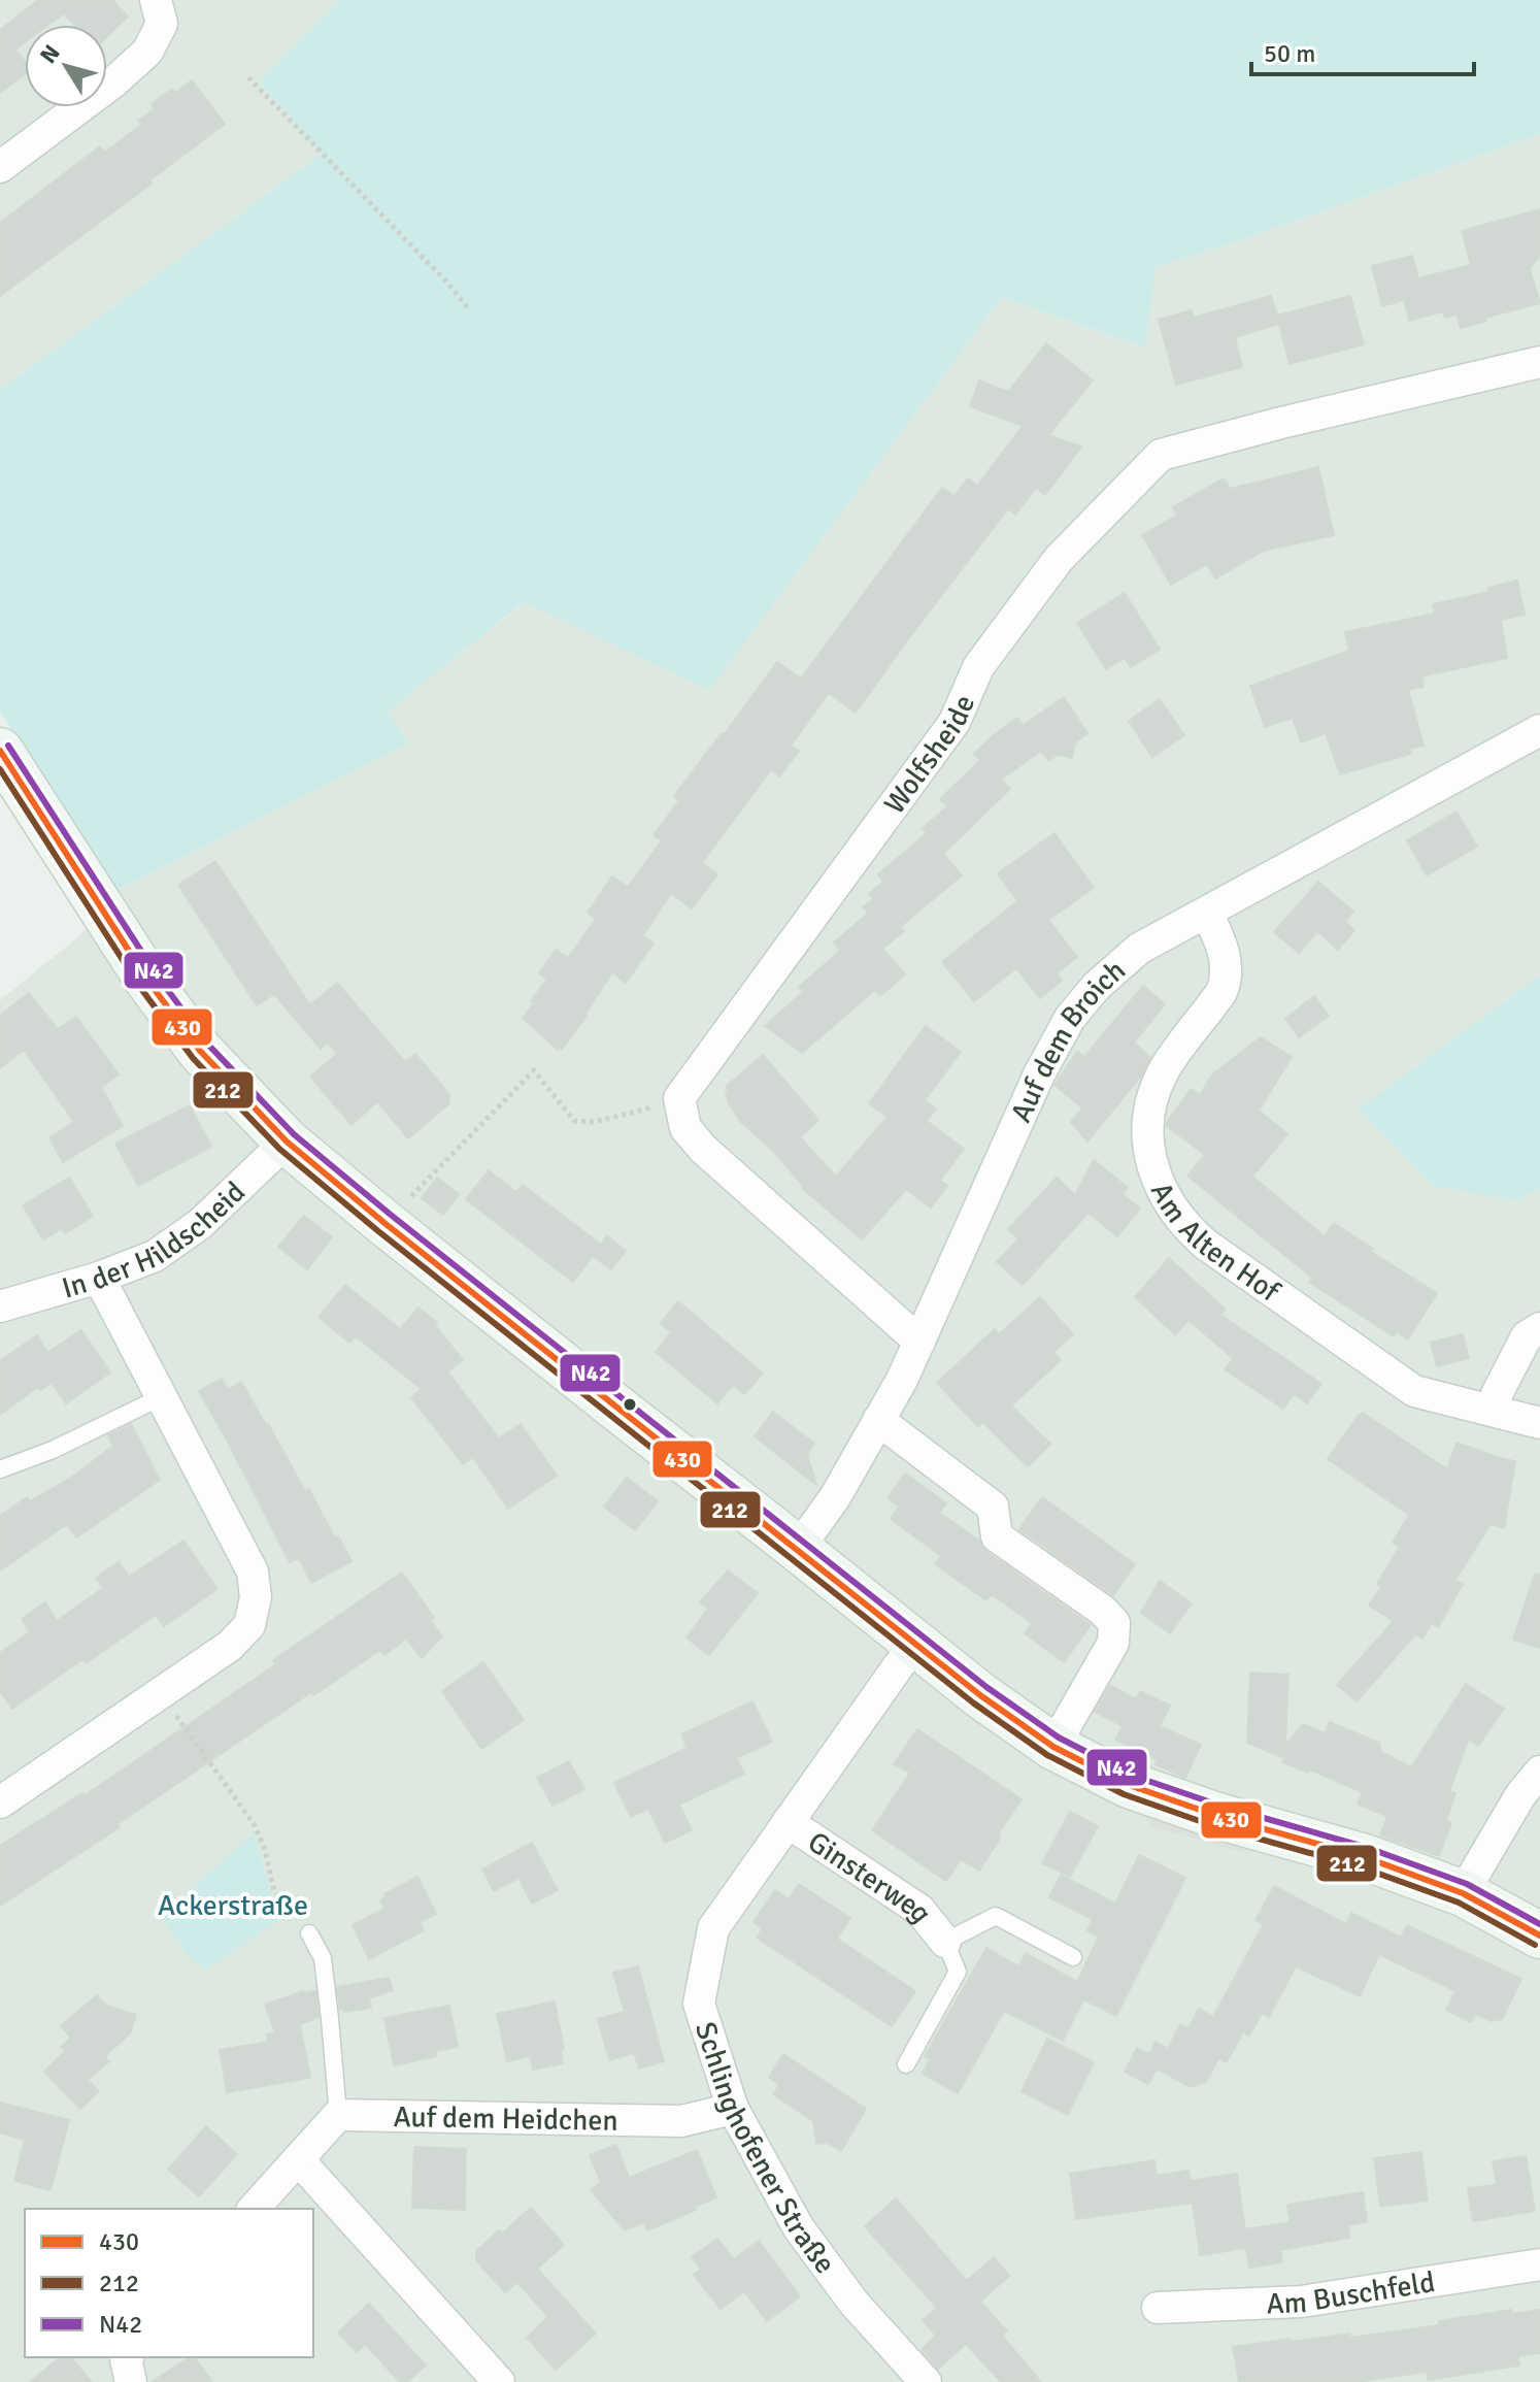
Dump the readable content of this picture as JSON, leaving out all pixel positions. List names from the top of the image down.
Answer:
{
  "streets": {
    "street": [
      "Wolfsheide",
      "Auf dem Broich",
      "In der Hildscheid",
      "Am Alten Hof",
      "Ginsterweg",
      "Auf dem Heidchen",
      "Schlinghofener Straße",
      "Am Buschfeld"
    ]
  },
  "crossings": [
    ["Auf dem Broich", "Am Alten Hof"],
    ["Ginsterweg", "Schlinghofener Straße"],
    ["Auf dem Heidchen", "Schlinghofener Straße"]
  ],
  "parks": ["Ackerstraße"],
  "lines": ["transit line N42", "transit line 430", "transit line 212"],
  "legend": ["430", "212", "N42"],
  "scale_bar": "50 m",
  "north": "top left"
}
